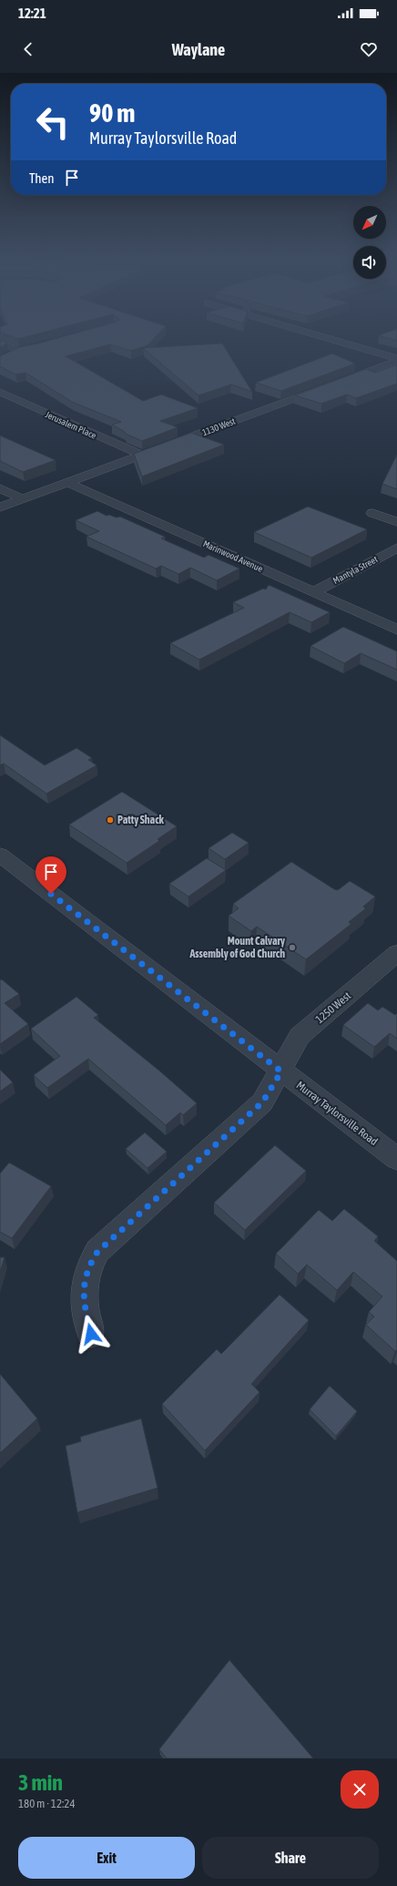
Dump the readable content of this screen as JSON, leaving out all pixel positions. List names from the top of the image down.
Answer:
{
  "streets": {
    "street": [
      "Jerusalem Place",
      "1130 West",
      "Marinwood Avenue",
      "Mantyla Street",
      "1250 West",
      "Murray Taylorsville Road"
    ]
  },
  "crossings": [
    ["Jerusalem Place", "1130 West"],
    ["1130 West", "Marinwood Avenue"],
    ["Marinwood Avenue", "Mantyla Street"],
    ["1250 West", "Murray Taylorsville Road"]
  ],
  "places": ["Patty Shack", "Mount Calvary Assembly of God Church"],
  "north": "bottom left",
  "page": {
    "status": "12:21",
    "header": "Waylane",
    "turn": ["90 m", "Murray Taylorsville Road"],
    "then": "Then",
    "heading": ["3 min", "180 m · 12:24"],
    "buttons": ["Exit", "Share"]
  }
}
